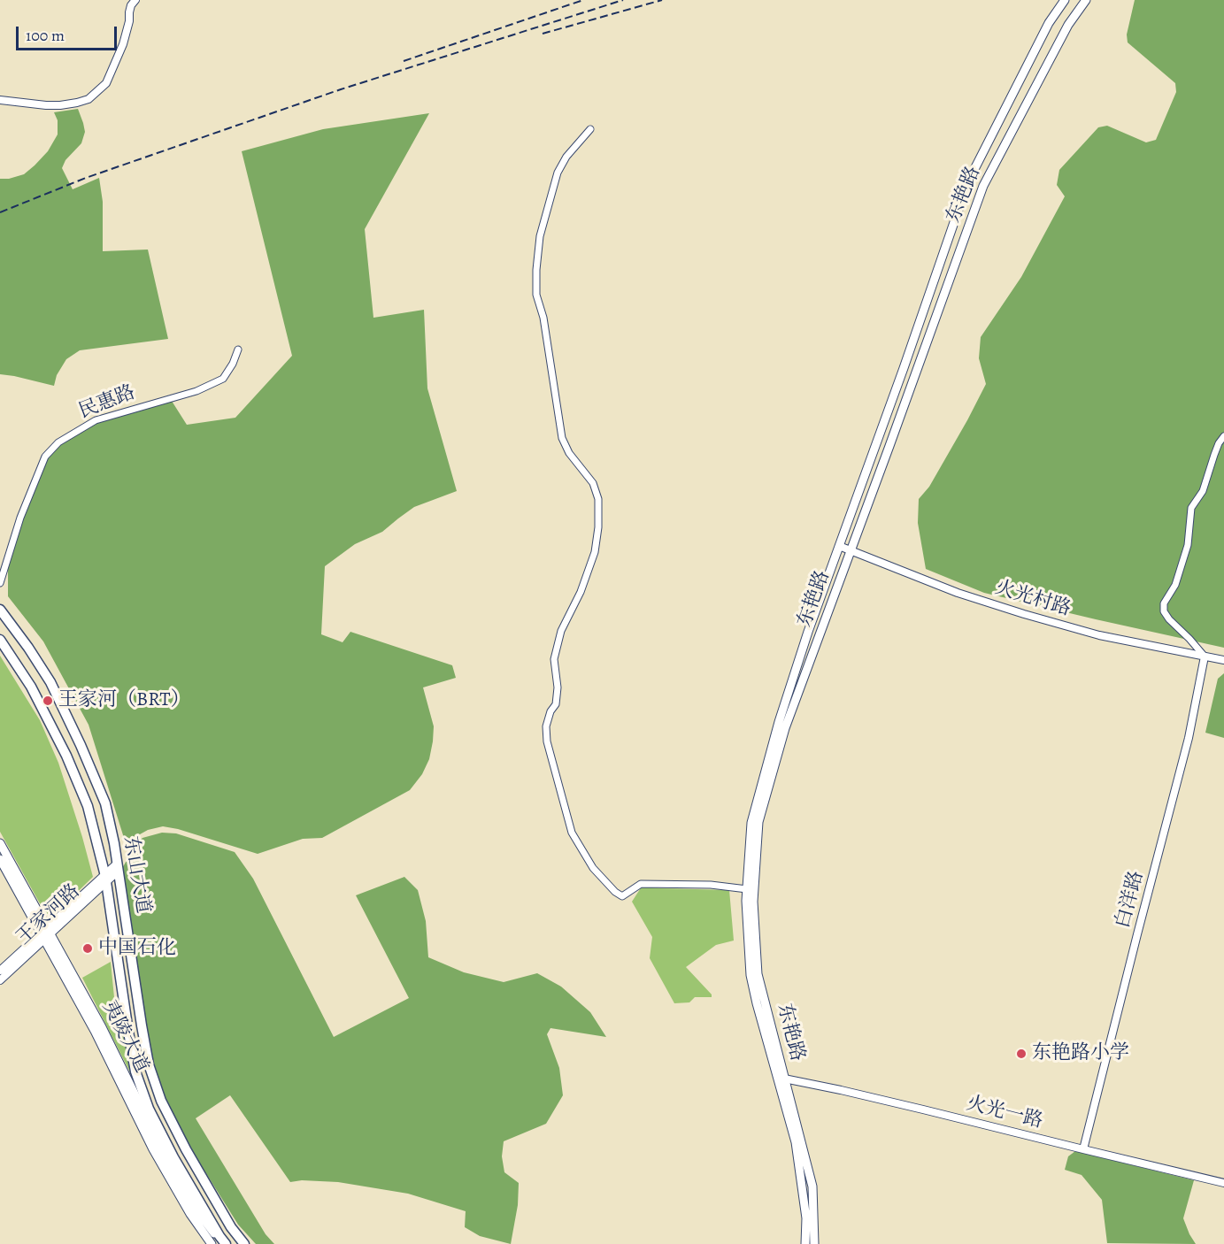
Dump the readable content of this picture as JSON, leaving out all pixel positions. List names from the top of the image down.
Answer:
{
  "streets": {
    "main road": ["东艳路", "东山大道", "夷陵大道"],
    "street": [
      "民惠路",
      "火光村路",
      "白洋路",
      "王家河路",
      "火光一路"
    ]
  },
  "crossings": [
    ["东艳路", "火光村路"],
    ["东艳路", "火光一路"],
    ["火光村路", "白洋路"],
    ["东山大道", "王家河路"],
    ["白洋路", "火光一路"],
    ["王家河路", "夷陵大道"]
  ],
  "places": ["王家河（BRT）", "中国石化", "东艳路小学"],
  "scale_bar": "100 m"
}
